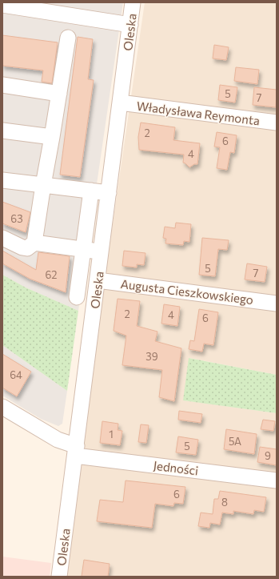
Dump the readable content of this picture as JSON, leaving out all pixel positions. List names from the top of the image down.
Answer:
{
  "streets": {
    "street": [
      "Oleska",
      "Władysława Reymonta",
      "Augusta Cieszkowskiego",
      "Jedności"
    ]
  },
  "crossings": [
    ["Oleska", "Władysława Reymonta"],
    ["Oleska", "Augusta Cieszkowskiego"],
    ["Oleska", "Jedności"]
  ],
  "house_numbers": [
    "5",
    "7",
    "2",
    "6",
    "4",
    "63",
    "5",
    "7",
    "62",
    "2",
    "4",
    "6",
    "39",
    "64",
    "1",
    "5A",
    "5",
    "9",
    "6",
    "8"
  ]
}
